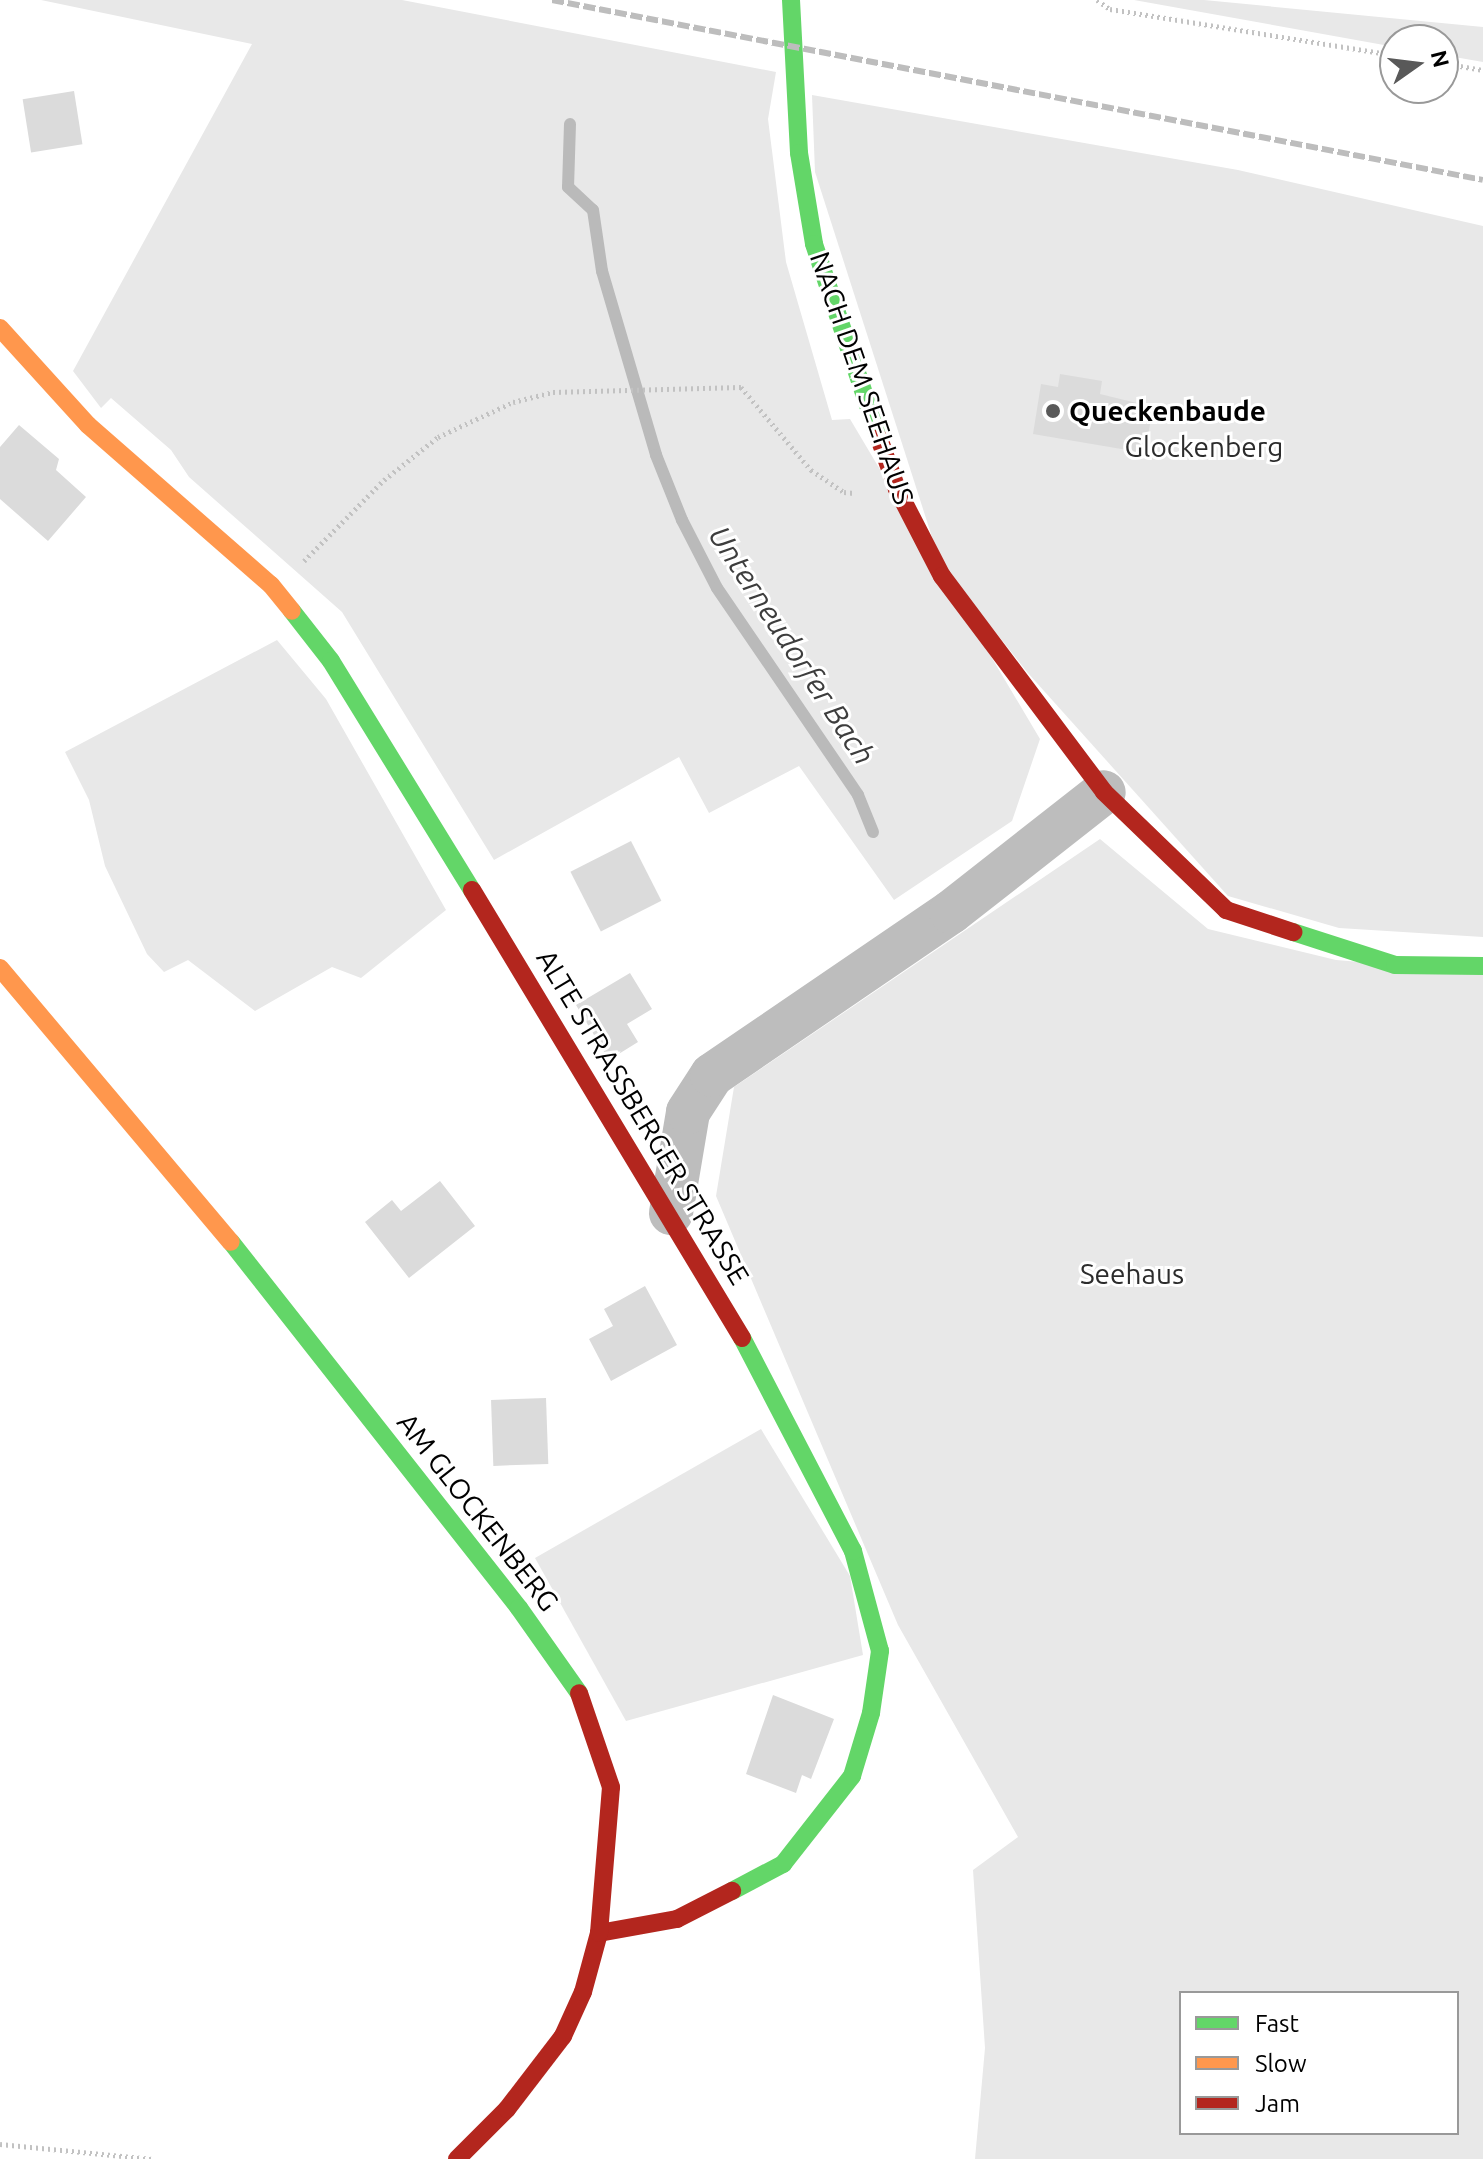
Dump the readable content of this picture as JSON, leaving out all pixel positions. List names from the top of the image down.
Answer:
{
  "streets": {
    "street": ["NACH DEM SEEHAUS", "ALTE STRASSBERGER STRASSE", "AM GLOCKENBERG"]
  },
  "crossings": [
    ["ALTE STRASSBERGER STRASSE", "AM GLOCKENBERG"]
  ],
  "water": ["Unterneudorfer Bach"],
  "parks": ["Glockenberg", "Seehaus"],
  "places": ["Queckenbaude"],
  "legend": ["Fast", "Slow", "Jam"],
  "north": "right"
}
